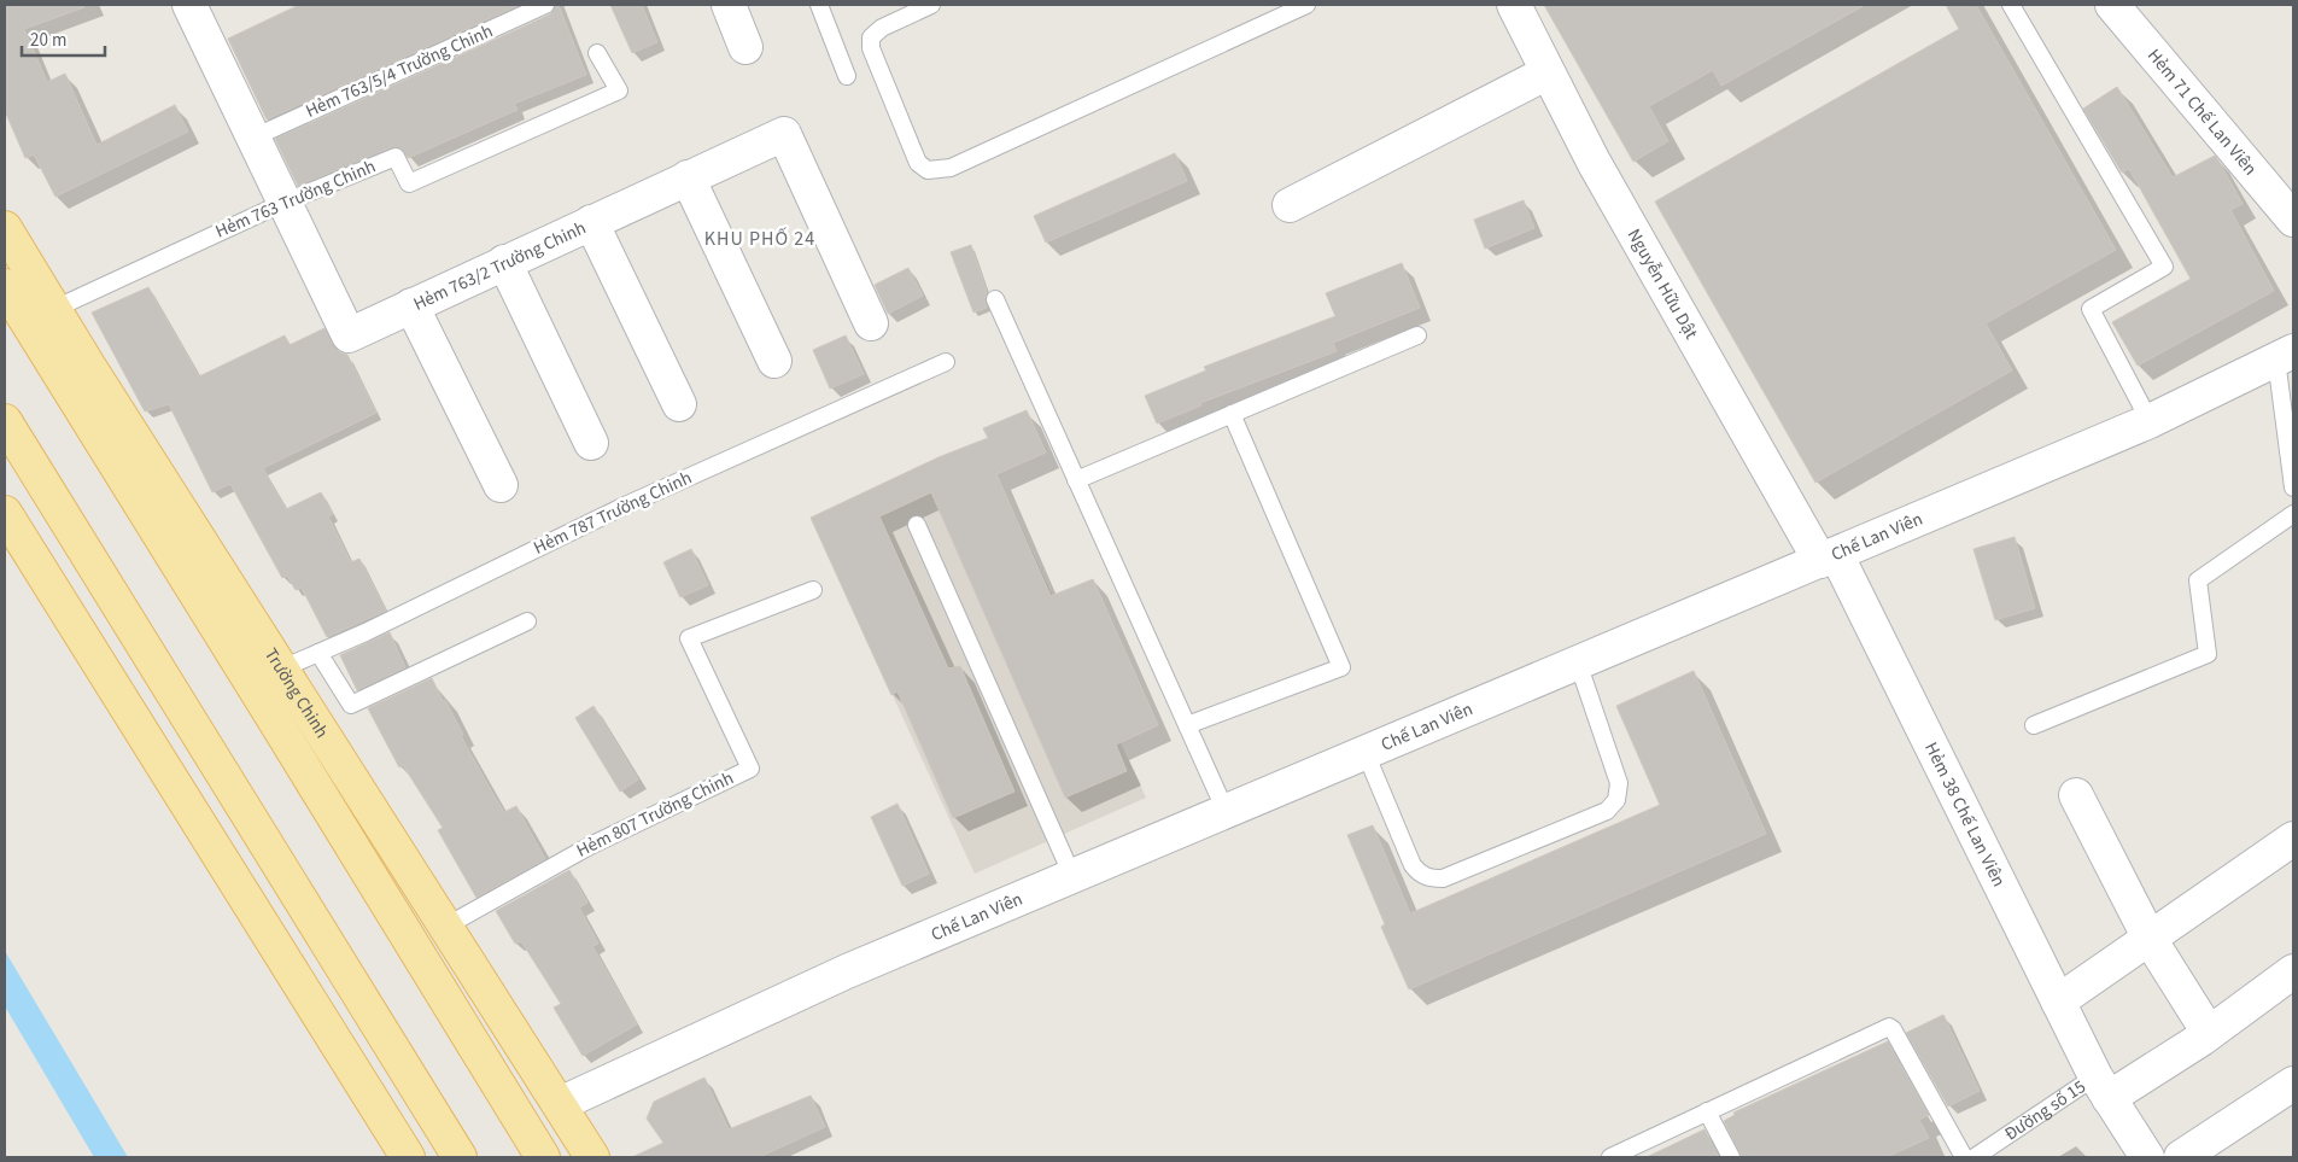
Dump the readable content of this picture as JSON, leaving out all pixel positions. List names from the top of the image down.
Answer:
{
  "streets": {
    "main road": ["Trường Chinh"],
    "street": [
      "Hẻm 71 Chế Lan Viên",
      "Hẻm 763/2 Trường Chinh",
      "Nguyễn Hữu Dật",
      "Chế Lan Viên",
      "Hẻm 38 Chế Lan Viên",
      "Đường số 15"
    ],
    "lane": [
      "Hẻm 763/5/4 Trường Chinh",
      "Hẻm 763 Trường Chinh",
      "Hẻm 787 Trường Chinh",
      "Hẻm 807 Trường Chinh"
    ]
  },
  "crossings": [
    ["Hẻm 763 Trường Chinh", "Hẻm 763/2 Trường Chinh"],
    ["Hẻm 763 Trường Chinh", "Trường Chinh"],
    ["Nguyễn Hữu Dật", "Chế Lan Viên"],
    ["Nguyễn Hữu Dật", "Hẻm 38 Chế Lan Viên"],
    ["Hẻm 787 Trường Chinh", "Trường Chinh"],
    ["Chế Lan Viên", "Trường Chinh"],
    ["Chế Lan Viên", "Hẻm 38 Chế Lan Viên"],
    ["Trường Chinh", "Hẻm 807 Trường Chinh"],
    ["Hẻm 38 Chế Lan Viên", "Đường số 15"]
  ],
  "districts": ["KHU PHỐ 24"],
  "scale_bar": "20 m"
}
